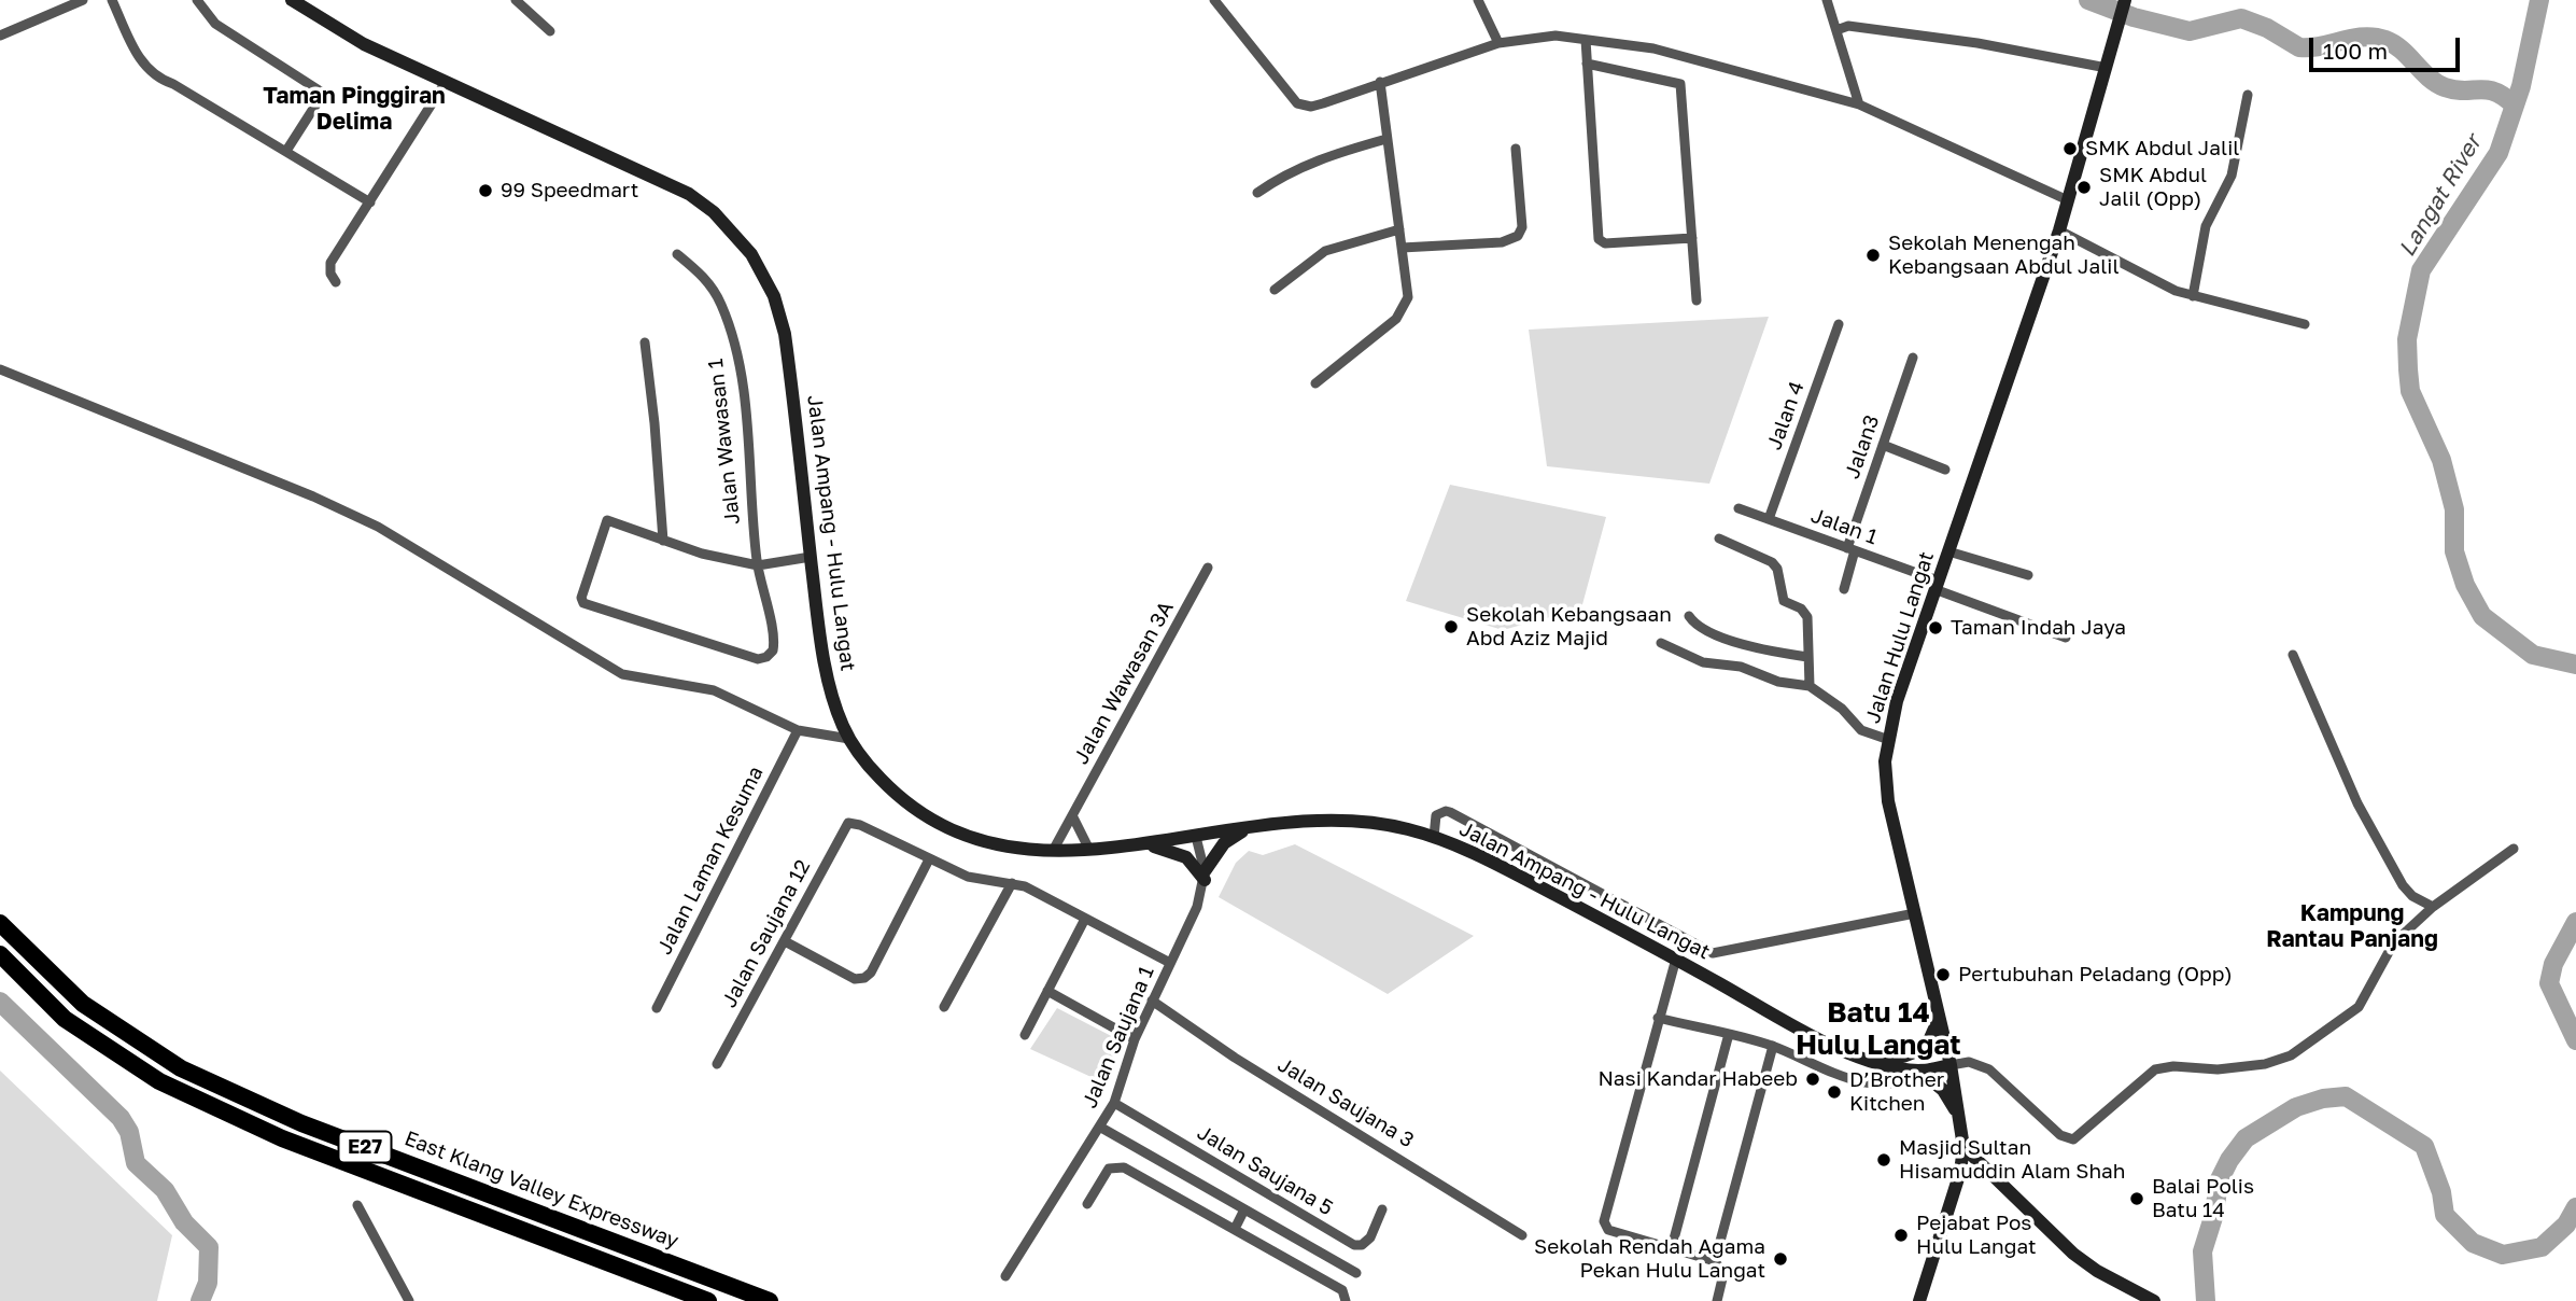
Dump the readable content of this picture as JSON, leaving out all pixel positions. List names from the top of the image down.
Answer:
{
  "streets": {
    "highway": ["E27", "East Klang Valley Expressway"],
    "street": [
      "Jalan 4",
      "Jalan Wawasan 1",
      "Jalan3",
      "Jalan 1",
      "Jalan Ampang - Hulu Langat",
      "Jalan Hulu Langat",
      "Jalan Wawasan 3A",
      "Jalan Laman Kesuma",
      "Jalan Saujana 12",
      "Jalan Saujana 1",
      "Jalan Saujana 3",
      "Jalan Saujana 5"
    ]
  },
  "crossings": [
    ["Jalan 4", "Jalan 1"],
    ["Jalan3", "Jalan 1"],
    ["Jalan 1", "Jalan Hulu Langat"],
    ["Jalan Ampang - Hulu Langat", "Jalan Hulu Langat"],
    ["Jalan Ampang - Hulu Langat", "Jalan Wawasan 3A"],
    ["Jalan Saujana 1", "Jalan Saujana 3"],
    ["Jalan Saujana 1", "Jalan Saujana 5"]
  ],
  "districts": ["Taman Pinggiran Delima", "Kampung Rantau Panjang", "Batu 14 Hulu Langat"],
  "water": ["Langat River"],
  "places": [
    "SMK Abdul Jalil",
    "SMK Abdul Jalil (Opp)",
    "99 Speedmart",
    "Sekolah Menengah Kebangsaan Abdul Jalil",
    "Sekolah Kebangsaan Abd Aziz Majid",
    "Taman Indah Jaya",
    "Pertubuhan Peladang (Opp)",
    "Nasi Kandar Habeeb",
    "D’Brother Kitchen",
    "Masjid Sultan Hisamuddin Alam Shah",
    "Balai Polis Batu 14",
    "Pejabat Pos Hulu Langat",
    "Sekolah Rendah Agama Pekan Hulu Langat"
  ],
  "scale_bar": "100 m"
}
